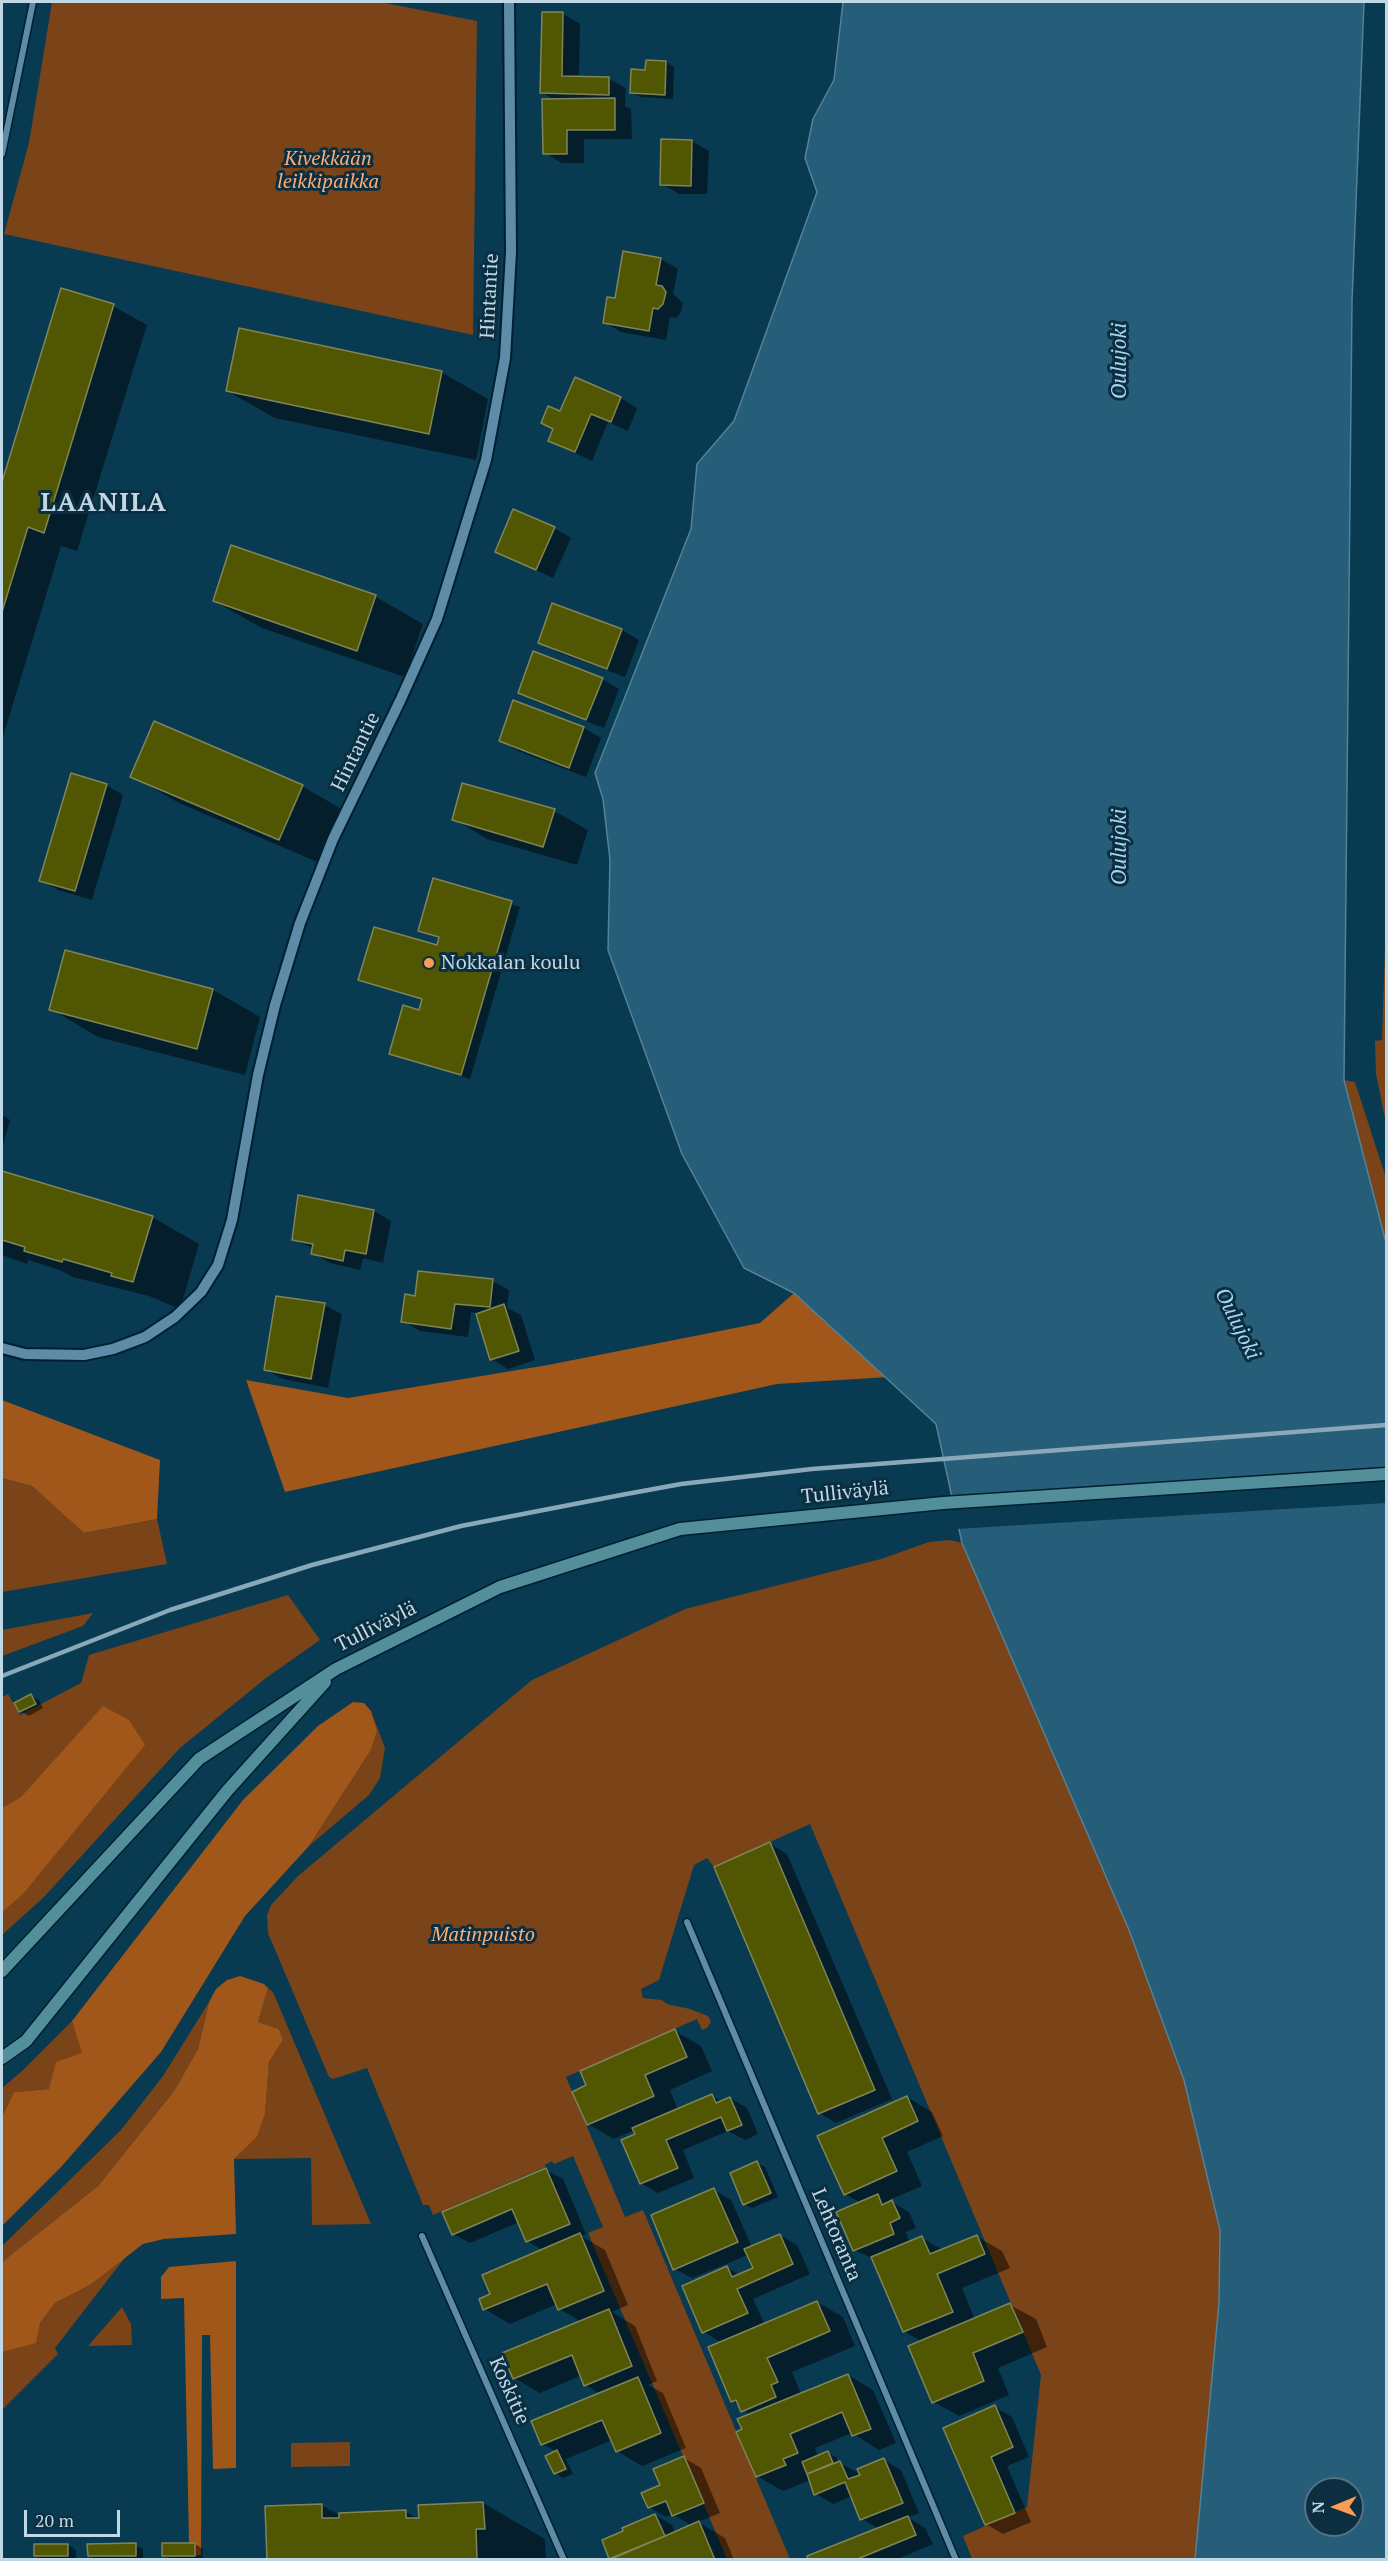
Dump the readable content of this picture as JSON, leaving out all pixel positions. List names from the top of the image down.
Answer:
{
  "streets": {
    "main road": ["Tulliväylä"],
    "street": ["Hintantie", "Lehtoranta", "Koskitie"]
  },
  "districts": ["LAANILA"],
  "water": ["Oulujoki"],
  "parks": ["Kivekkään leikkipaikka", "Matinpuisto"],
  "places": ["Nokkalan koulu"],
  "scale_bar": "20 m",
  "north": "left"
}
